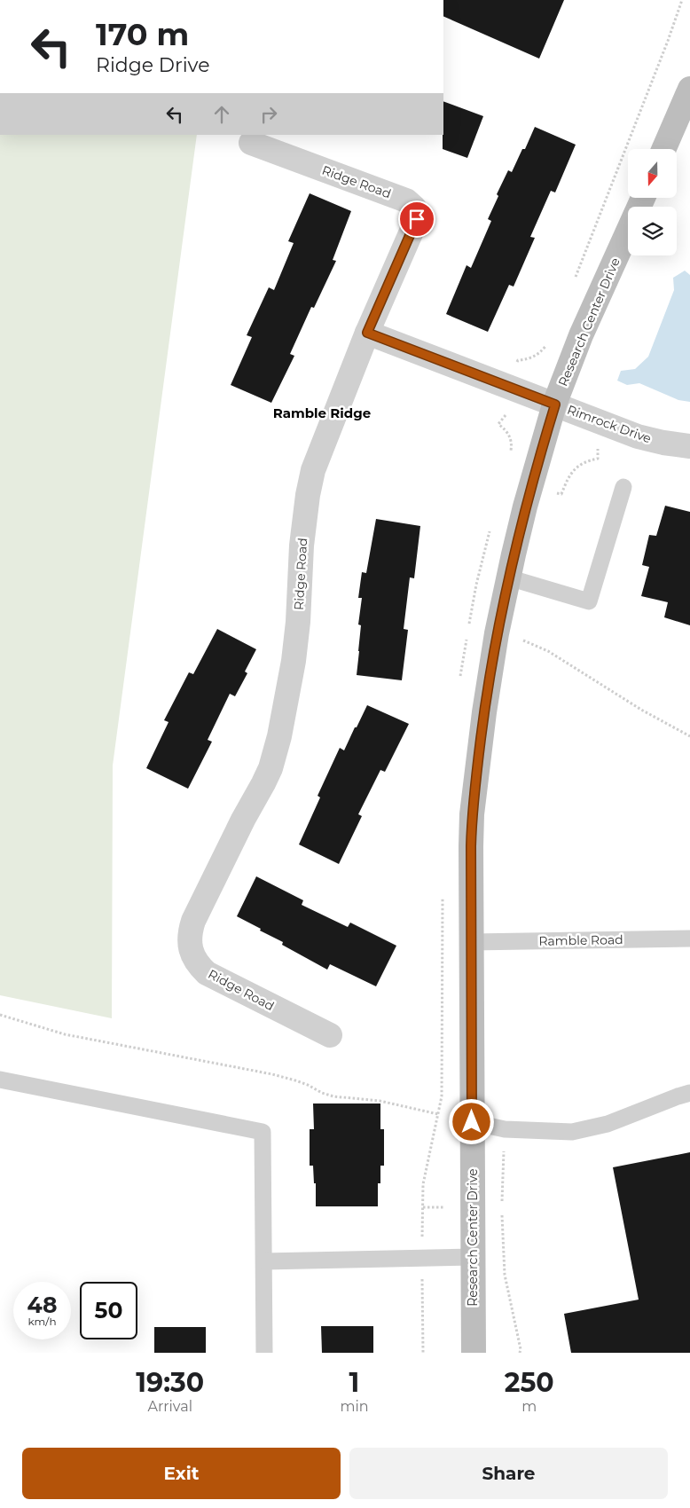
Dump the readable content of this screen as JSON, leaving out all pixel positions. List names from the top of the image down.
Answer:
{
  "streets": {
    "main road": ["Research Center Drive"],
    "street": ["Ridge Road", "Rimrock Drive"],
    "lane": ["Ramble Road"]
  },
  "crossings": [
    ["Ridge Road", "Rimrock Drive"],
    ["Research Center Drive", "Rimrock Drive"],
    ["Research Center Drive", "Ramble Road"]
  ],
  "districts": ["Ramble Ridge"],
  "north": "bottom",
  "page": {
    "turn": ["170 m", "Ridge Drive"],
    "speed": "48 km/h",
    "limit": "50",
    "eta": [
      "19:30",
      "Arrival",
      "1",
      "min",
      "250",
      "m"
    ],
    "buttons": ["Exit", "Share"]
  }
}
